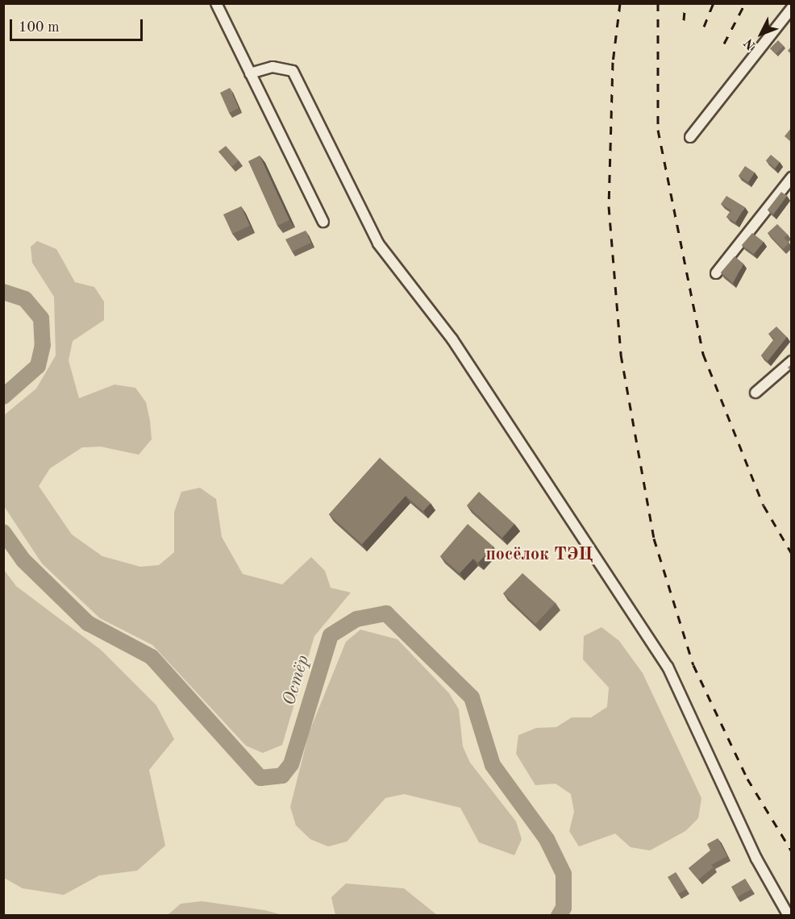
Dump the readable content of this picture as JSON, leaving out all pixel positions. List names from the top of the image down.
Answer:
{
  "districts": ["посёлок ТЭЦ"],
  "water": ["Остёр"],
  "scale_bar": "100 m",
  "north": "bottom left"
}
